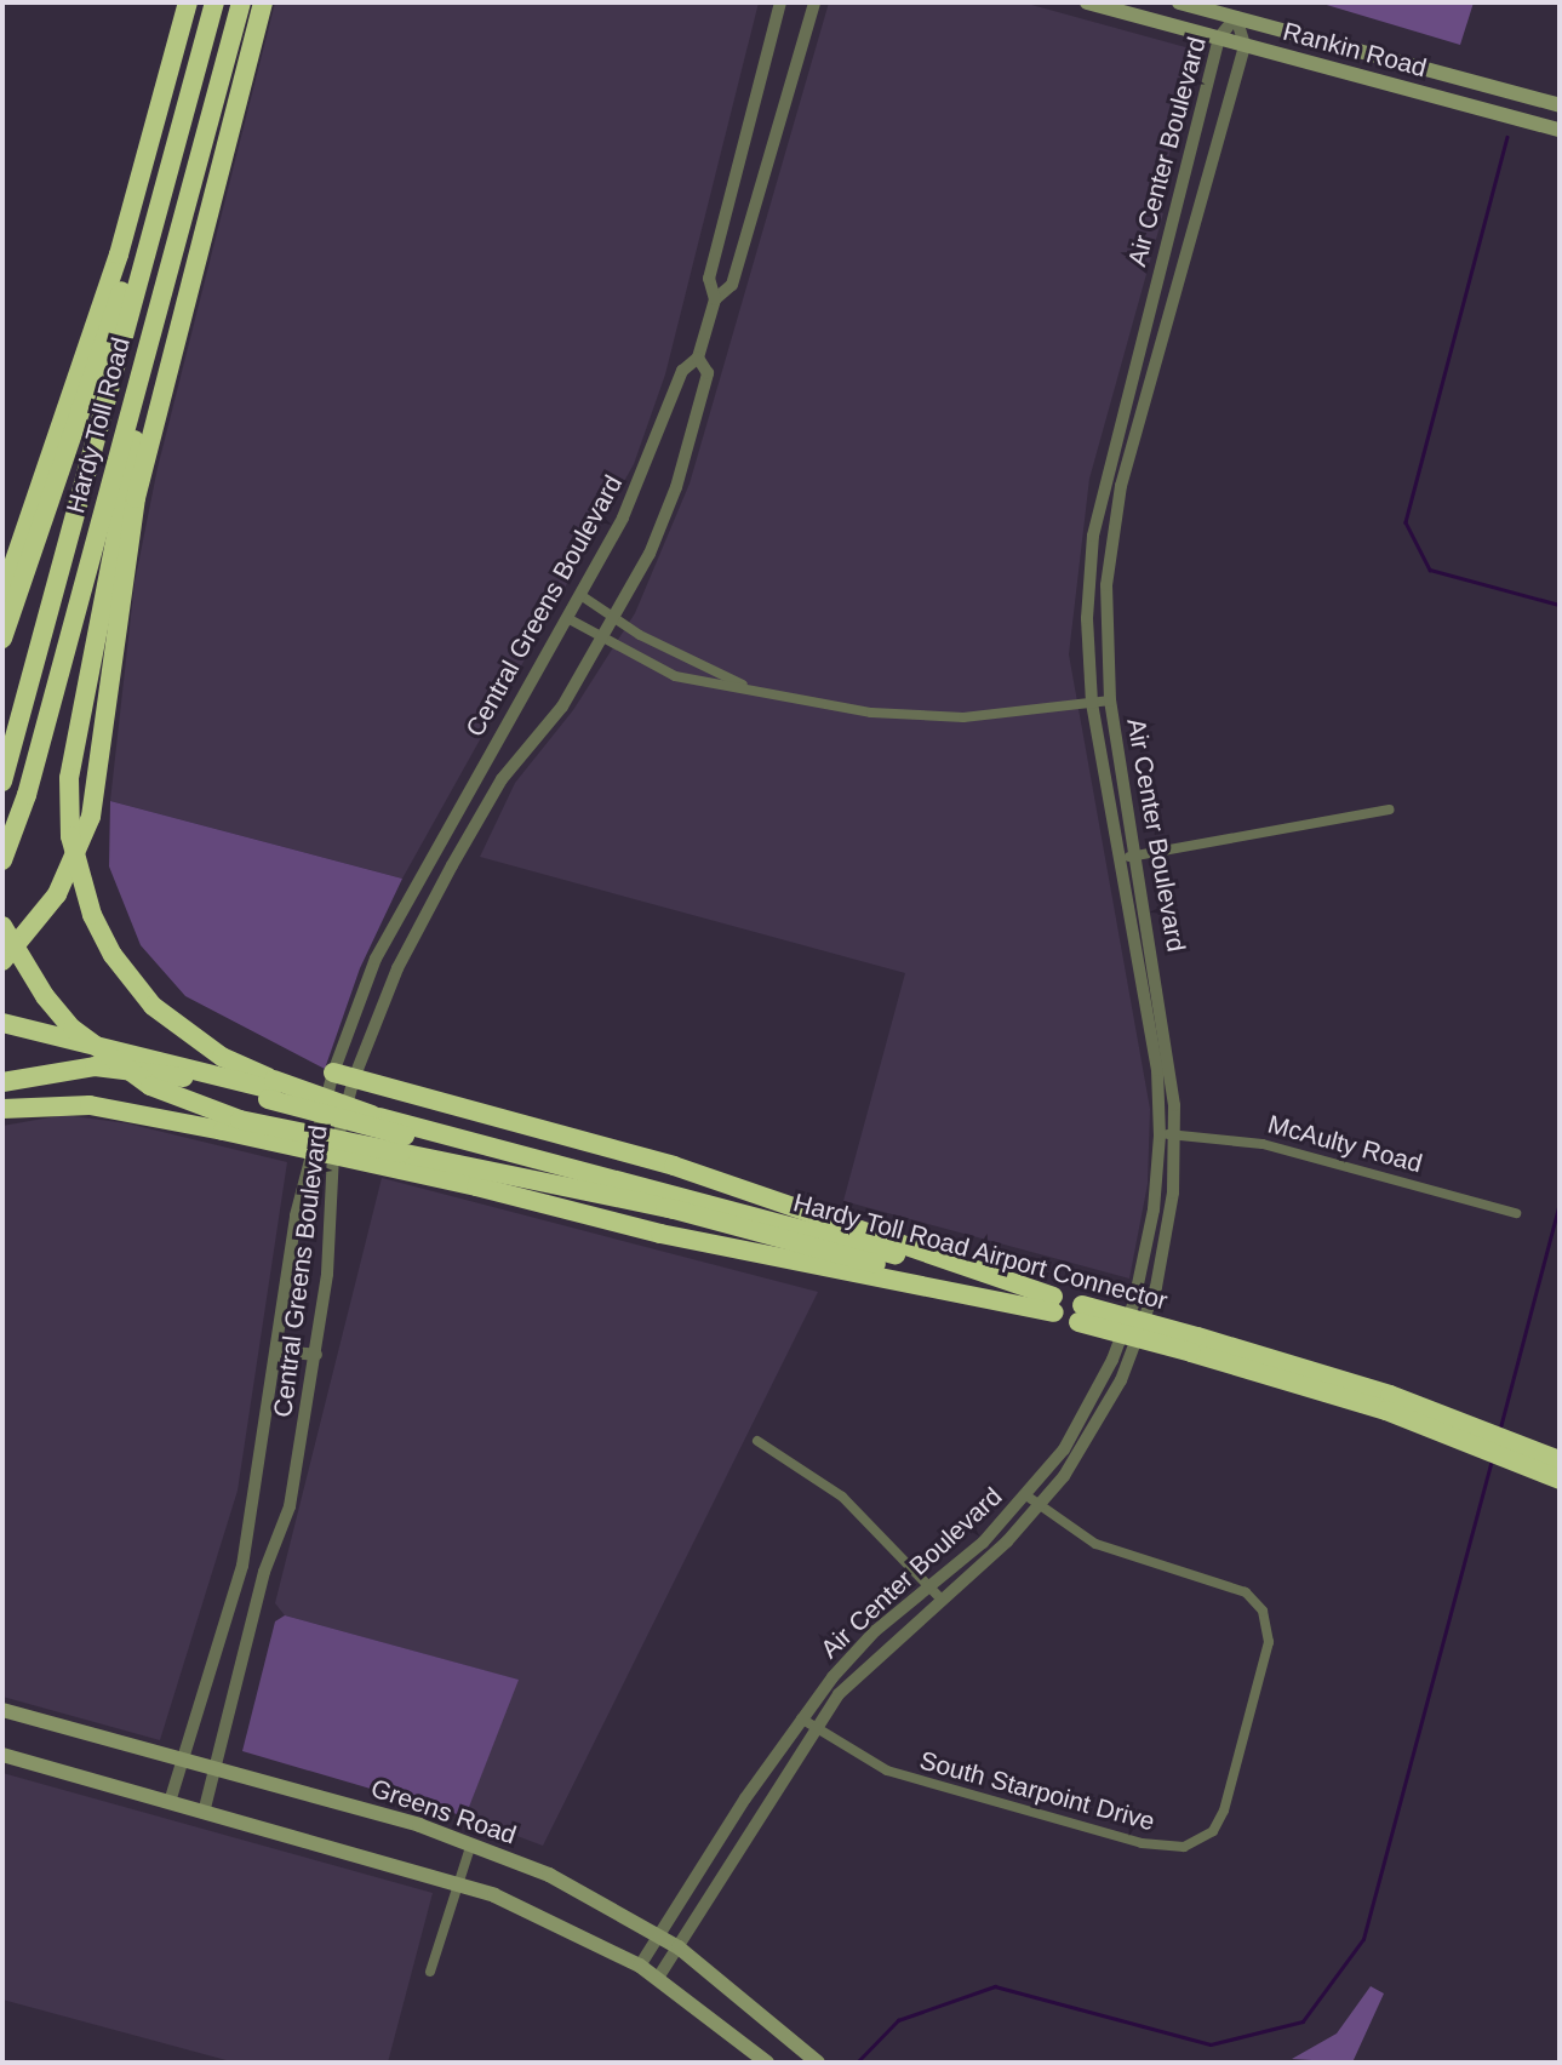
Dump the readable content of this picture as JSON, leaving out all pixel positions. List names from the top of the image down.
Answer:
{
  "streets": {
    "highway": ["Hardy Toll Road", "Hardy Toll Road Airport Connector"],
    "main road": ["Rankin Road", "Greens Road"],
    "street": [
      "Air Center Boulevard",
      "Central Greens Boulevard",
      "McAulty Road",
      "South Starpoint Drive"
    ]
  },
  "crossings": [
    ["Rankin Road", "Air Center Boulevard"],
    ["Air Center Boulevard", "McAulty Road"],
    ["Air Center Boulevard", "South Starpoint Drive"],
    ["Air Center Boulevard", "Greens Road"],
    ["Central Greens Boulevard", "Greens Road"]
  ]
}
